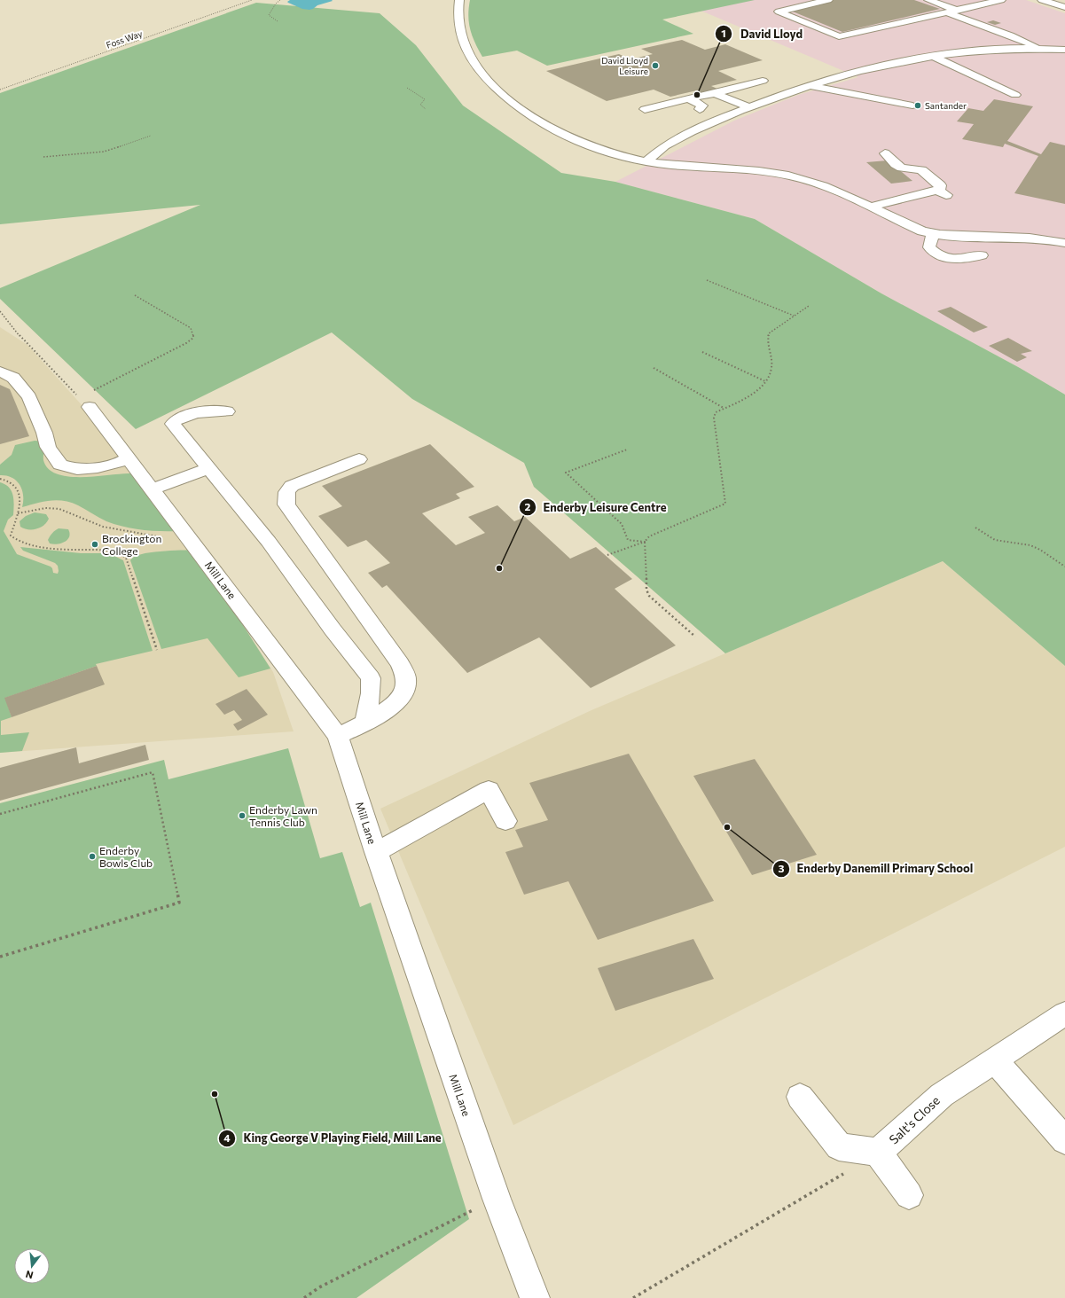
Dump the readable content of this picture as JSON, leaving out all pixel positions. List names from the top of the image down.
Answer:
{
  "streets": {
    "street": ["Mill Lane", "Salt's Close"],
    "path": ["Foss Way"]
  },
  "places": [
    "David Lloyd Leisure",
    "David Lloyd",
    "Santander",
    "Brockington College",
    "Enderby Leisure Centre",
    "Enderby Lawn Tennis Club",
    "Enderby Danemill Primary School",
    "Enderby Bowls Club",
    "King George V Playing Field, Mill Lane"
  ],
  "north": "bottom"
}
